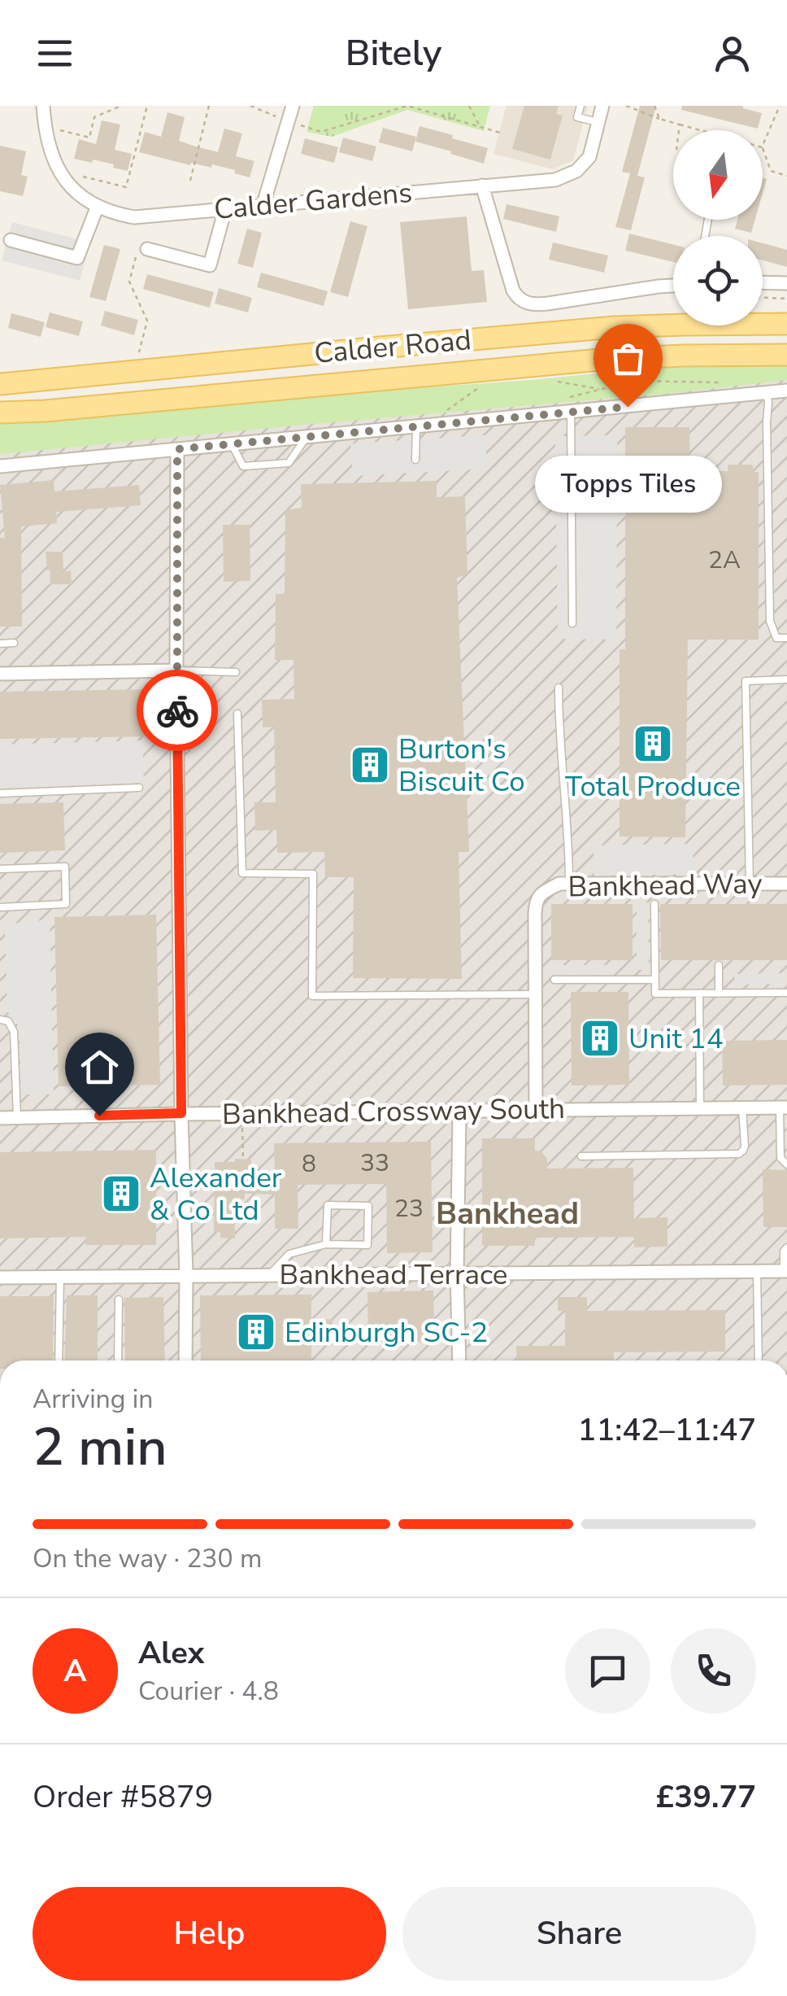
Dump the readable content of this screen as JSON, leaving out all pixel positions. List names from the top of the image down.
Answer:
{
  "streets": {
    "main road": ["Calder Road"],
    "street": [
      "Calder Gardens",
      "Bankhead Way",
      "Bankhead Crossway South",
      "Bankhead Terrace"
    ]
  },
  "districts": ["Bankhead"],
  "places": {
    "other": ["Topps Tiles"],
    "building": [
      "Total Produce",
      "Burton's Biscuit Co",
      "Unit 14",
      "Alexander & Co Ltd",
      "Edinburgh SC-2"
    ]
  },
  "house_numbers": [
    "2A",
    "33",
    "8",
    "23"
  ],
  "north": "bottom",
  "page": {
    "header": "Bitely",
    "bubble": "Topps Tiles",
    "heading": ["2 min", "Arriving in", "11:42–11:47"],
    "panel": [
      "Alex",
      "Courier · 4.8",
      "Order #5879",
      "£39.77"
    ],
    "bar": "On the way · 230 m",
    "round": "A",
    "buttons": ["Help", "Share"]
  }
}
